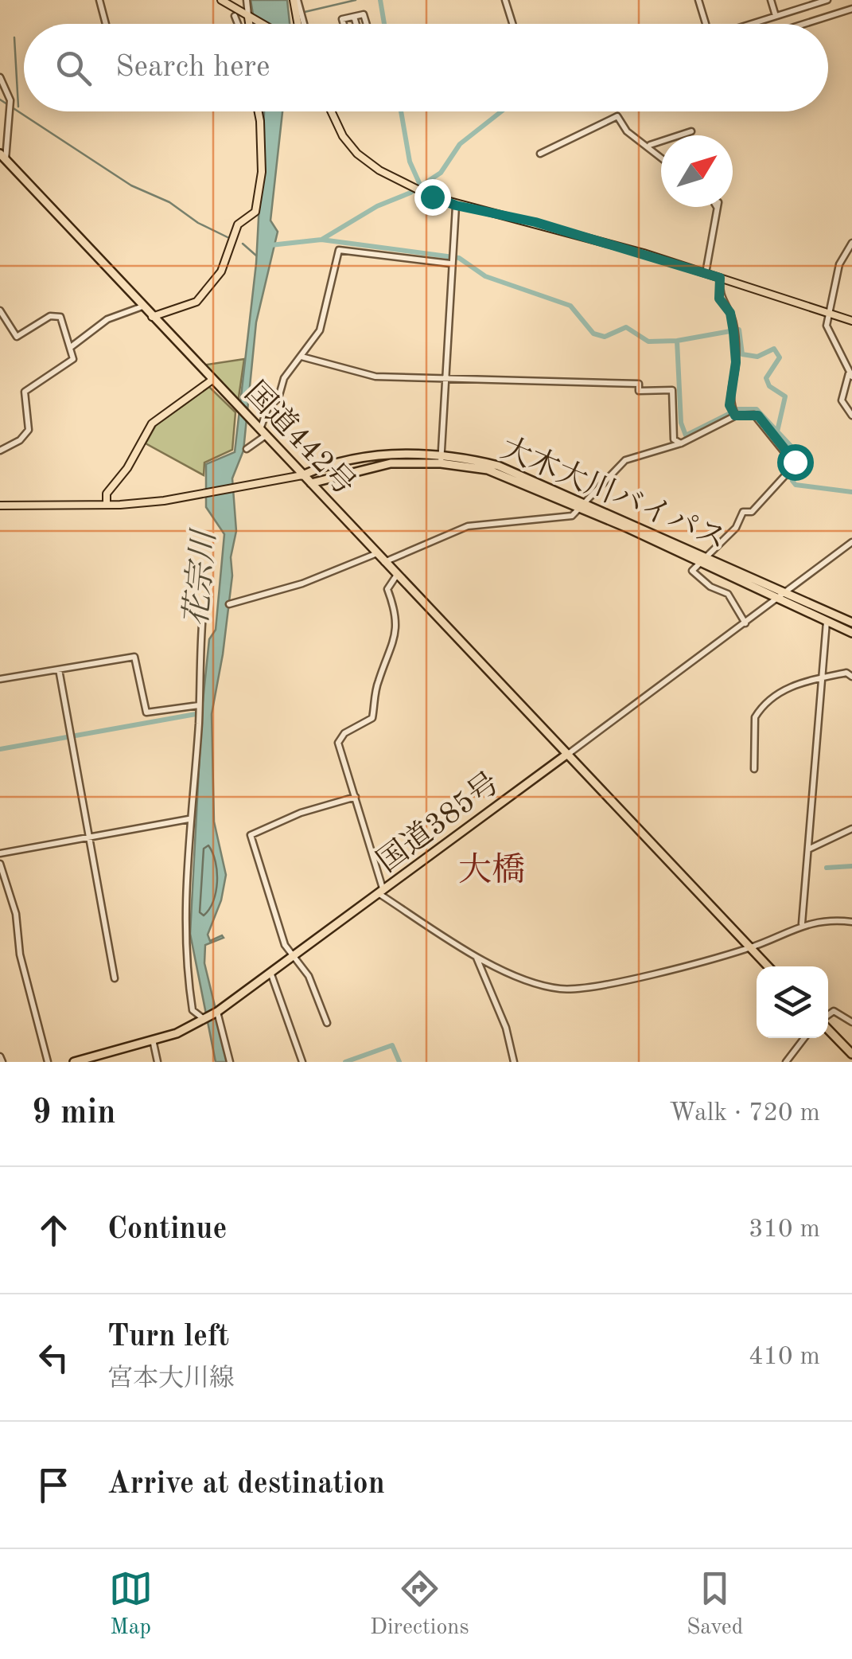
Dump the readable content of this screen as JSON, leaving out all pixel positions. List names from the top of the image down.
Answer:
{
  "streets": {
    "highway": ["国道442号", "大木大川バイパス", "国道385号"]
  },
  "crossings": [
    ["国道442号", "大木大川バイパス"],
    ["国道442号", "国道385号"]
  ],
  "districts": ["大橋"],
  "water": ["花宗川"],
  "north": "top right",
  "page": {
    "search": "Search here",
    "heading": ["9 min", "Walk · 720 m"],
    "list": [
      ["Continue", "310 m"],
      ["Turn left", "宮本大川線", "410 m"],
      "Arrive at destination"
    ],
    "nav": ["Map", "Directions", "Saved"]
  }
}
